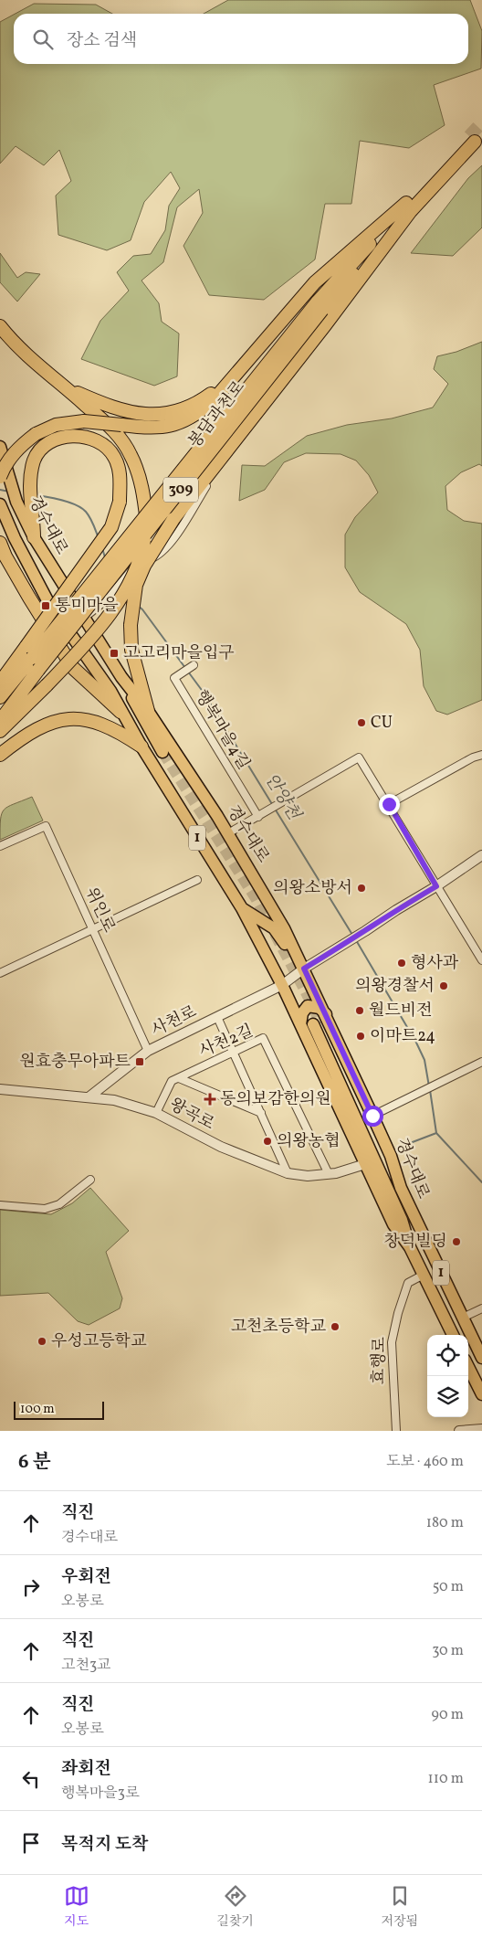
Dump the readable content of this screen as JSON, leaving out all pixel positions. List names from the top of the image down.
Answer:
{
  "streets": {
    "highway": ["봉담과천로", "309"],
    "main road": ["경수대로", "1"],
    "street": [
      "행복마을4길",
      "위인로",
      "사천로",
      "사천2길",
      "왕곡로",
      "효행로"
    ]
  },
  "crossings": [
    ["경수대로", "1"],
    ["경수대로", "사천로"],
    ["경수대로", "왕곡로"],
    ["경수대로", "효행로"],
    ["위인로", "사천로"],
    ["사천로", "왕곡로"],
    ["사천2길", "왕곡로"]
  ],
  "water": ["안양천"],
  "places": {
    "transit": ["통미마을", "고고리마을입구", "원효충무아파트"],
    "other": [
      "CU",
      "의왕소방서",
      "형사과",
      "의왕경찰서",
      "월드비전",
      "이마트24",
      "의왕농협",
      "창덕빌딩",
      "고천초등학교",
      "우성고등학교"
    ],
    "health": ["동의보감한의원"]
  },
  "scale_bar": "100 m",
  "page": {
    "search": "장소 검색",
    "scale": "100 m",
    "heading": ["6 분", "도보 · 460 m"],
    "list": [
      ["직진", "경수대로", "180 m"],
      ["우회전", "오봉로", "50 m"],
      ["직진", "고천3교", "30 m"],
      ["직진", "오봉로", "90 m"],
      ["좌회전", "행복마을3로", "110 m"],
      "목적지 도착"
    ],
    "nav": ["지도", "길찾기", "저장됨"]
  }
}
